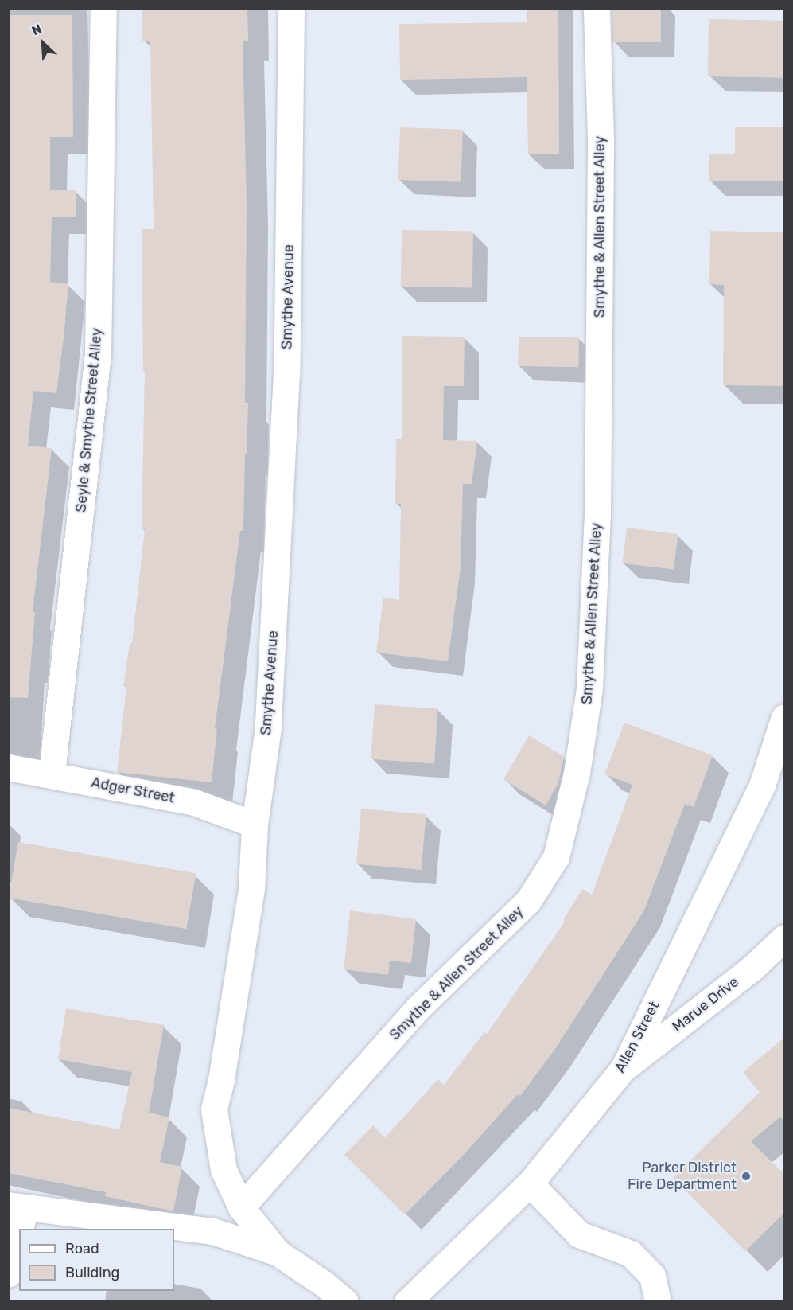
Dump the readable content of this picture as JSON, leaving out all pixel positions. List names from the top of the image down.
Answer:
{
  "streets": {
    "street": [
      "Smythe & Allen Street Alley",
      "Smythe Avenue",
      "Seyle & Smythe Street Alley",
      "Adger Street",
      "Marue Drive",
      "Allen Street"
    ]
  },
  "crossings": [
    ["Smythe & Allen Street Alley", "Smythe Avenue"],
    ["Smythe Avenue", "Adger Street"],
    ["Seyle & Smythe Street Alley", "Adger Street"],
    ["Marue Drive", "Allen Street"]
  ],
  "places": ["Parker District Fire Department"],
  "legend": ["Road", "Building"],
  "north": "top left"
}
